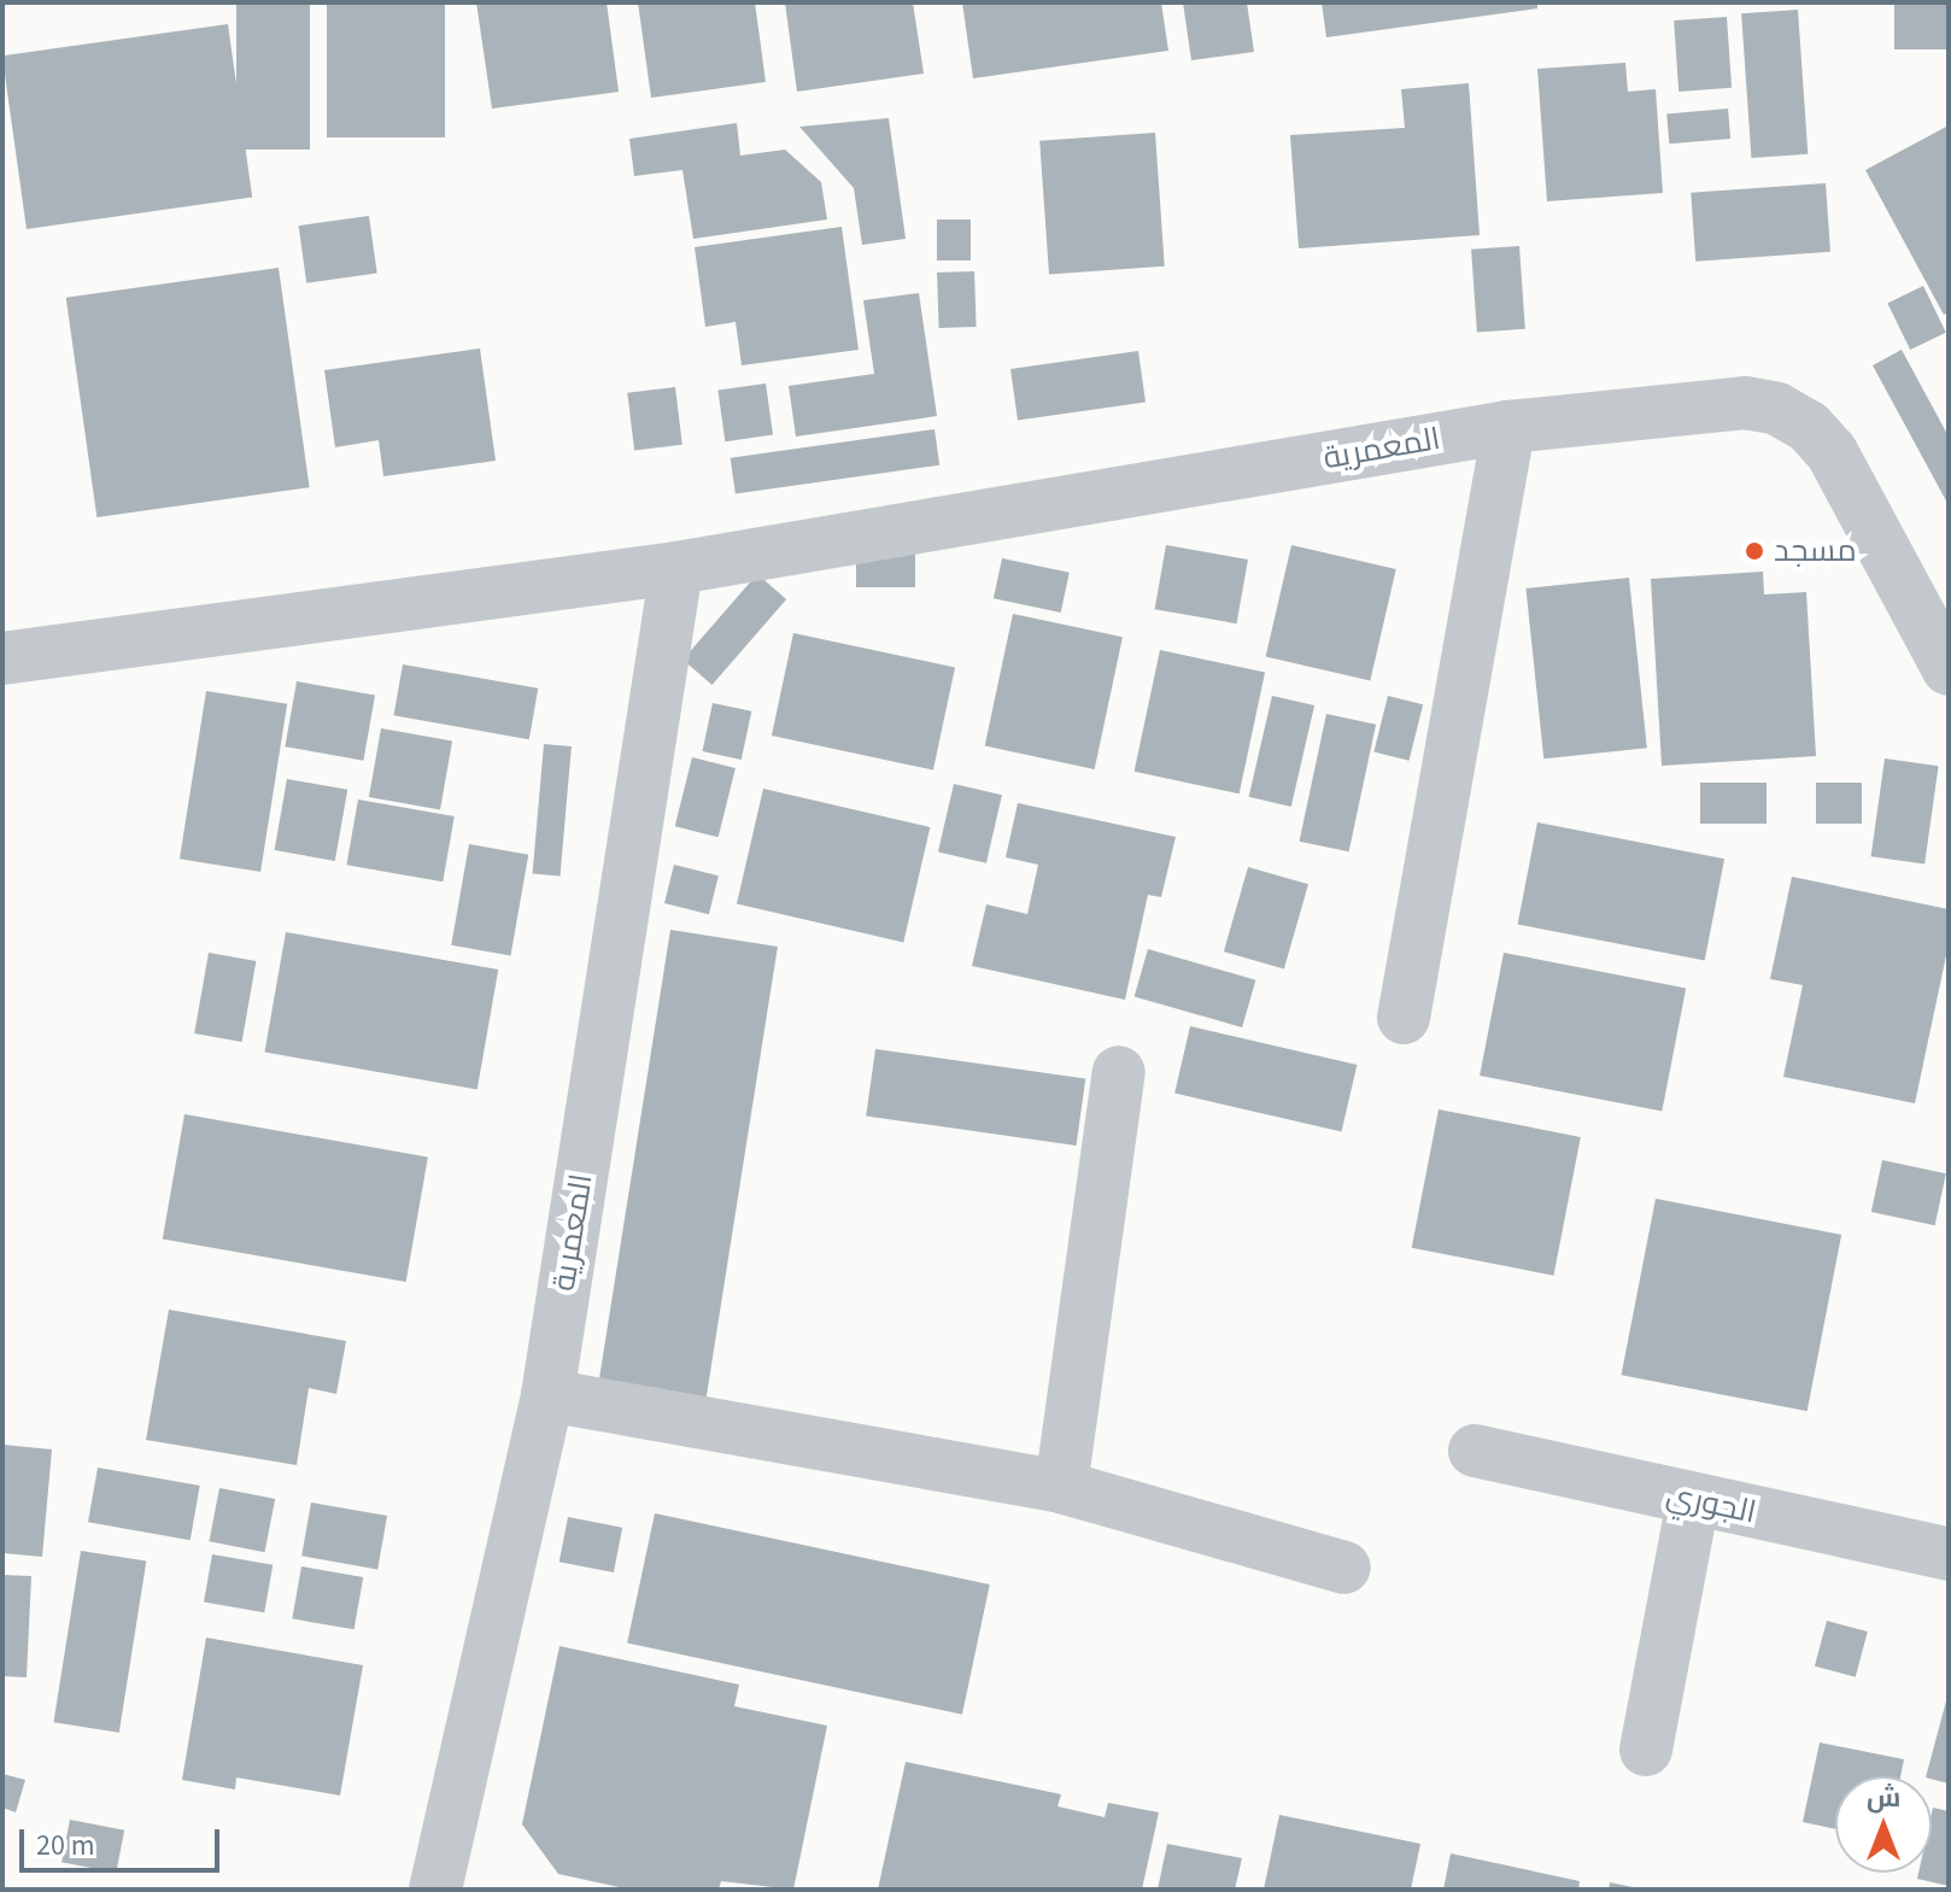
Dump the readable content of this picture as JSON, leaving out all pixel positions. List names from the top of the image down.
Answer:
{
  "streets": {
    "street": ["المعمرية", "الجوري"]
  },
  "places": ["مسجد"],
  "scale_bar": "20 m",
  "north": "top"
}
